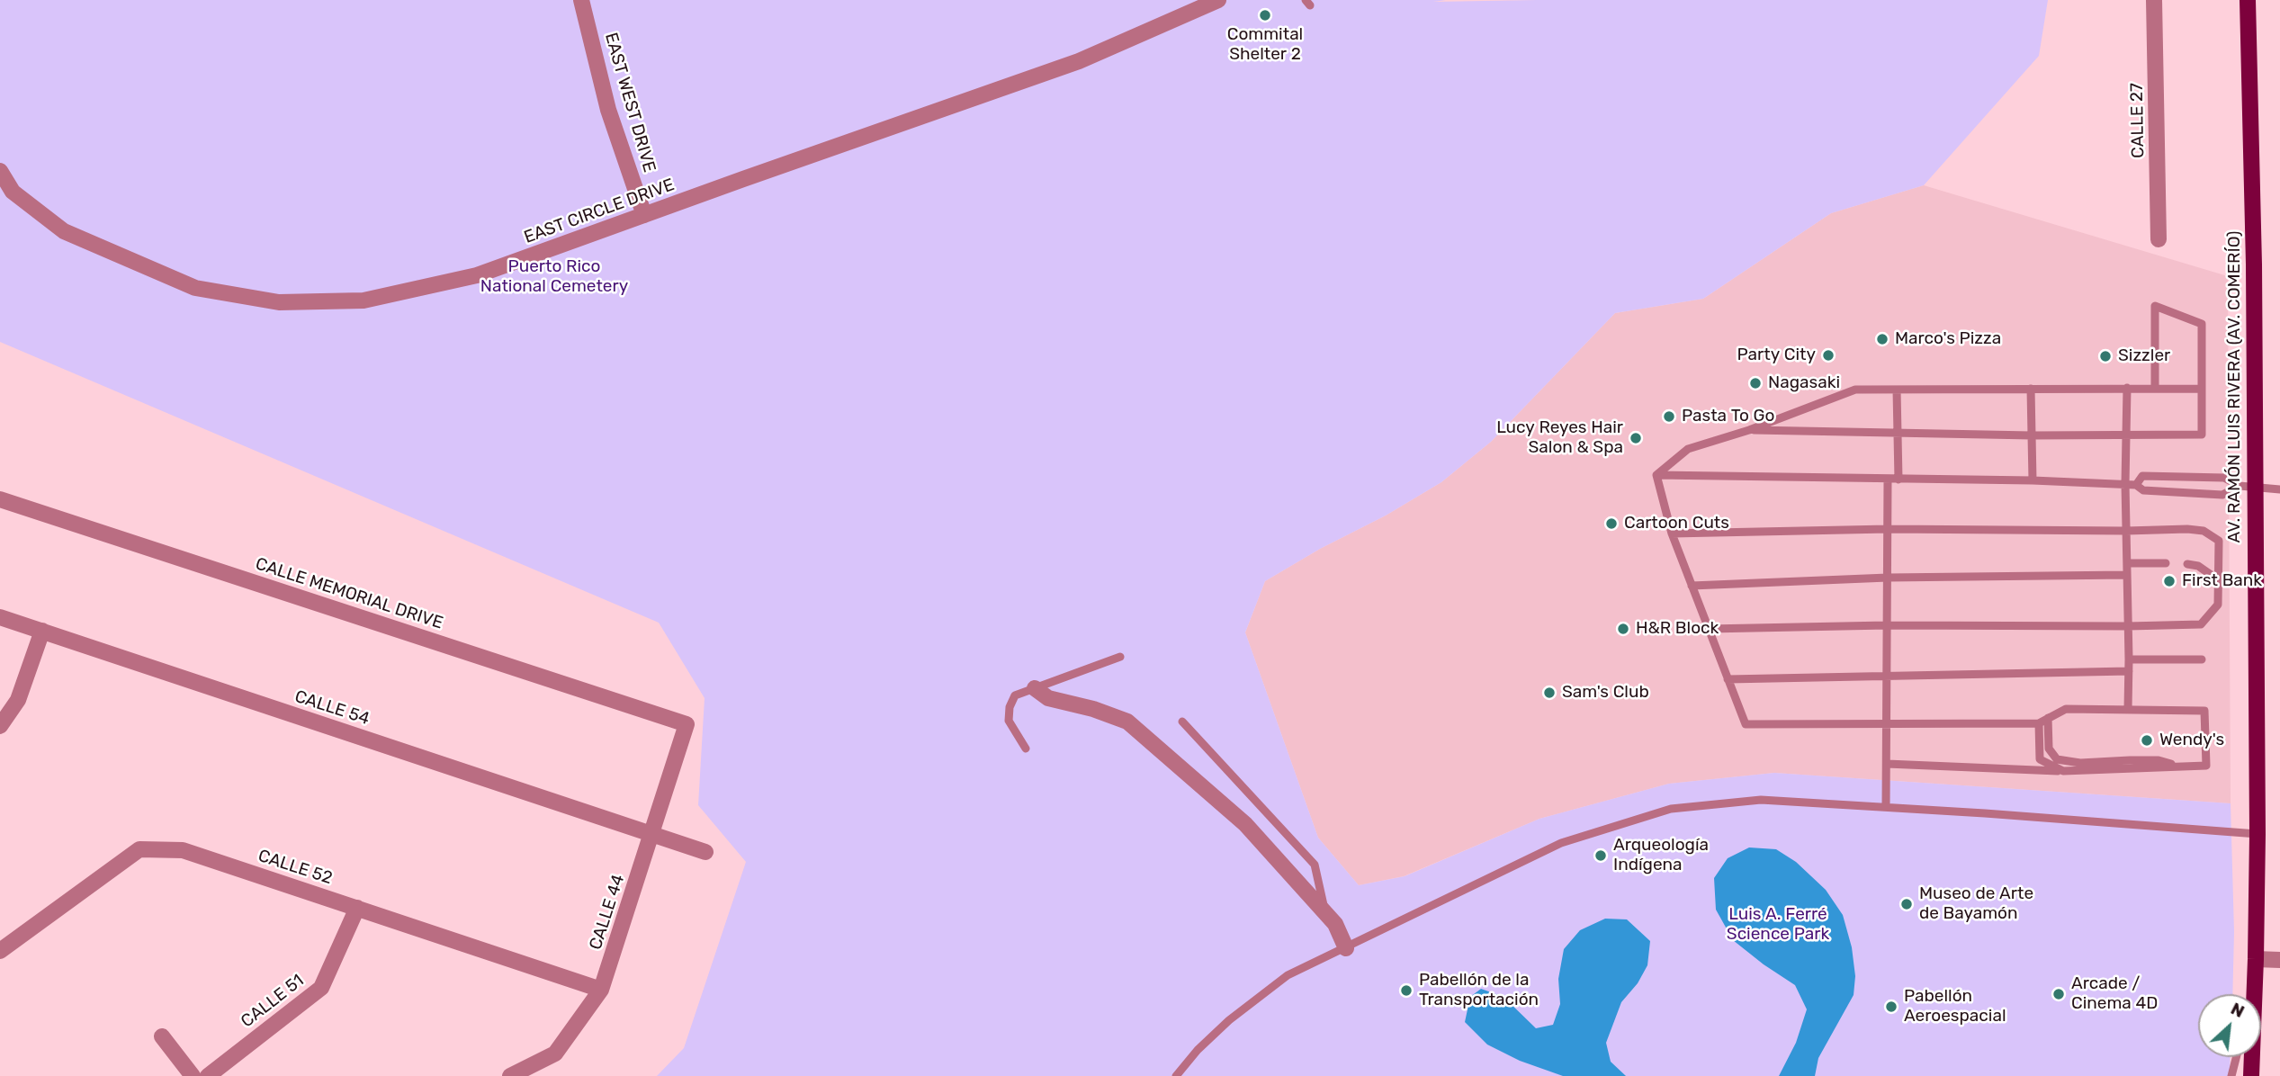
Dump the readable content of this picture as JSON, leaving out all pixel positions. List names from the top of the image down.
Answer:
{
  "streets": {
    "main road": ["AV. RAMÓN LUIS RIVERA (AV. COMERÍO)"],
    "street": [
      "EAST WEST DRIVE",
      "CALLE 27",
      "EAST CIRCLE DRIVE",
      "CALLE MEMORIAL DRIVE",
      "CALLE 54",
      "CALLE 52",
      "CALLE 44",
      "CALLE 51"
    ]
  },
  "crossings": [
    ["EAST WEST DRIVE", "EAST CIRCLE DRIVE"],
    ["CALLE MEMORIAL DRIVE", "CALLE 44"],
    ["CALLE 54", "CALLE 44"],
    ["CALLE 52", "CALLE 44"],
    ["CALLE 52", "CALLE 51"]
  ],
  "parks": ["Puerto Rico National Cemetery", "Luis A. Ferré Science Park"],
  "places": [
    "Commital Shelter 2",
    "Marco's Pizza",
    "Party City",
    "Sizzler",
    "Nagasaki",
    "Pasta To Go",
    "Lucy Reyes Hair Salon & Spa",
    "Cartoon Cuts",
    "First Bank",
    "H&R Block",
    "Sam's Club",
    "Wendy's",
    "Arqueología Indígena",
    "Museo de Arte de Bayamón",
    "Pabellón de la Transportación",
    "Arcade / Cinema 4D",
    "Pabellón Aeroespacial"
  ],
  "north": "top right"
}
